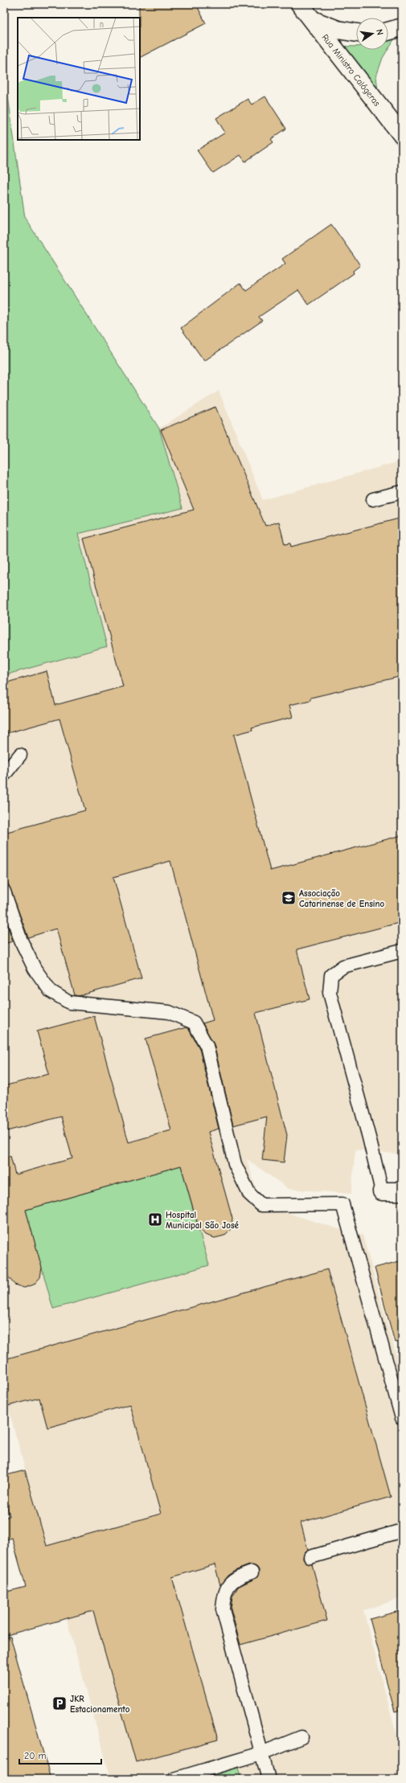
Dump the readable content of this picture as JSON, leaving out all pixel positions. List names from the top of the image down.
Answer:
{
  "streets": {
    "main road": ["Rua Ministro Calógeras"]
  },
  "places": {
    "school or university": ["Associação Catarinense de Ensino"],
    "hospital": ["Hospital Municipal São José"],
    "parking": ["JKR Estacionamento"]
  },
  "scale_bar": "20 m",
  "north": "right"
}
